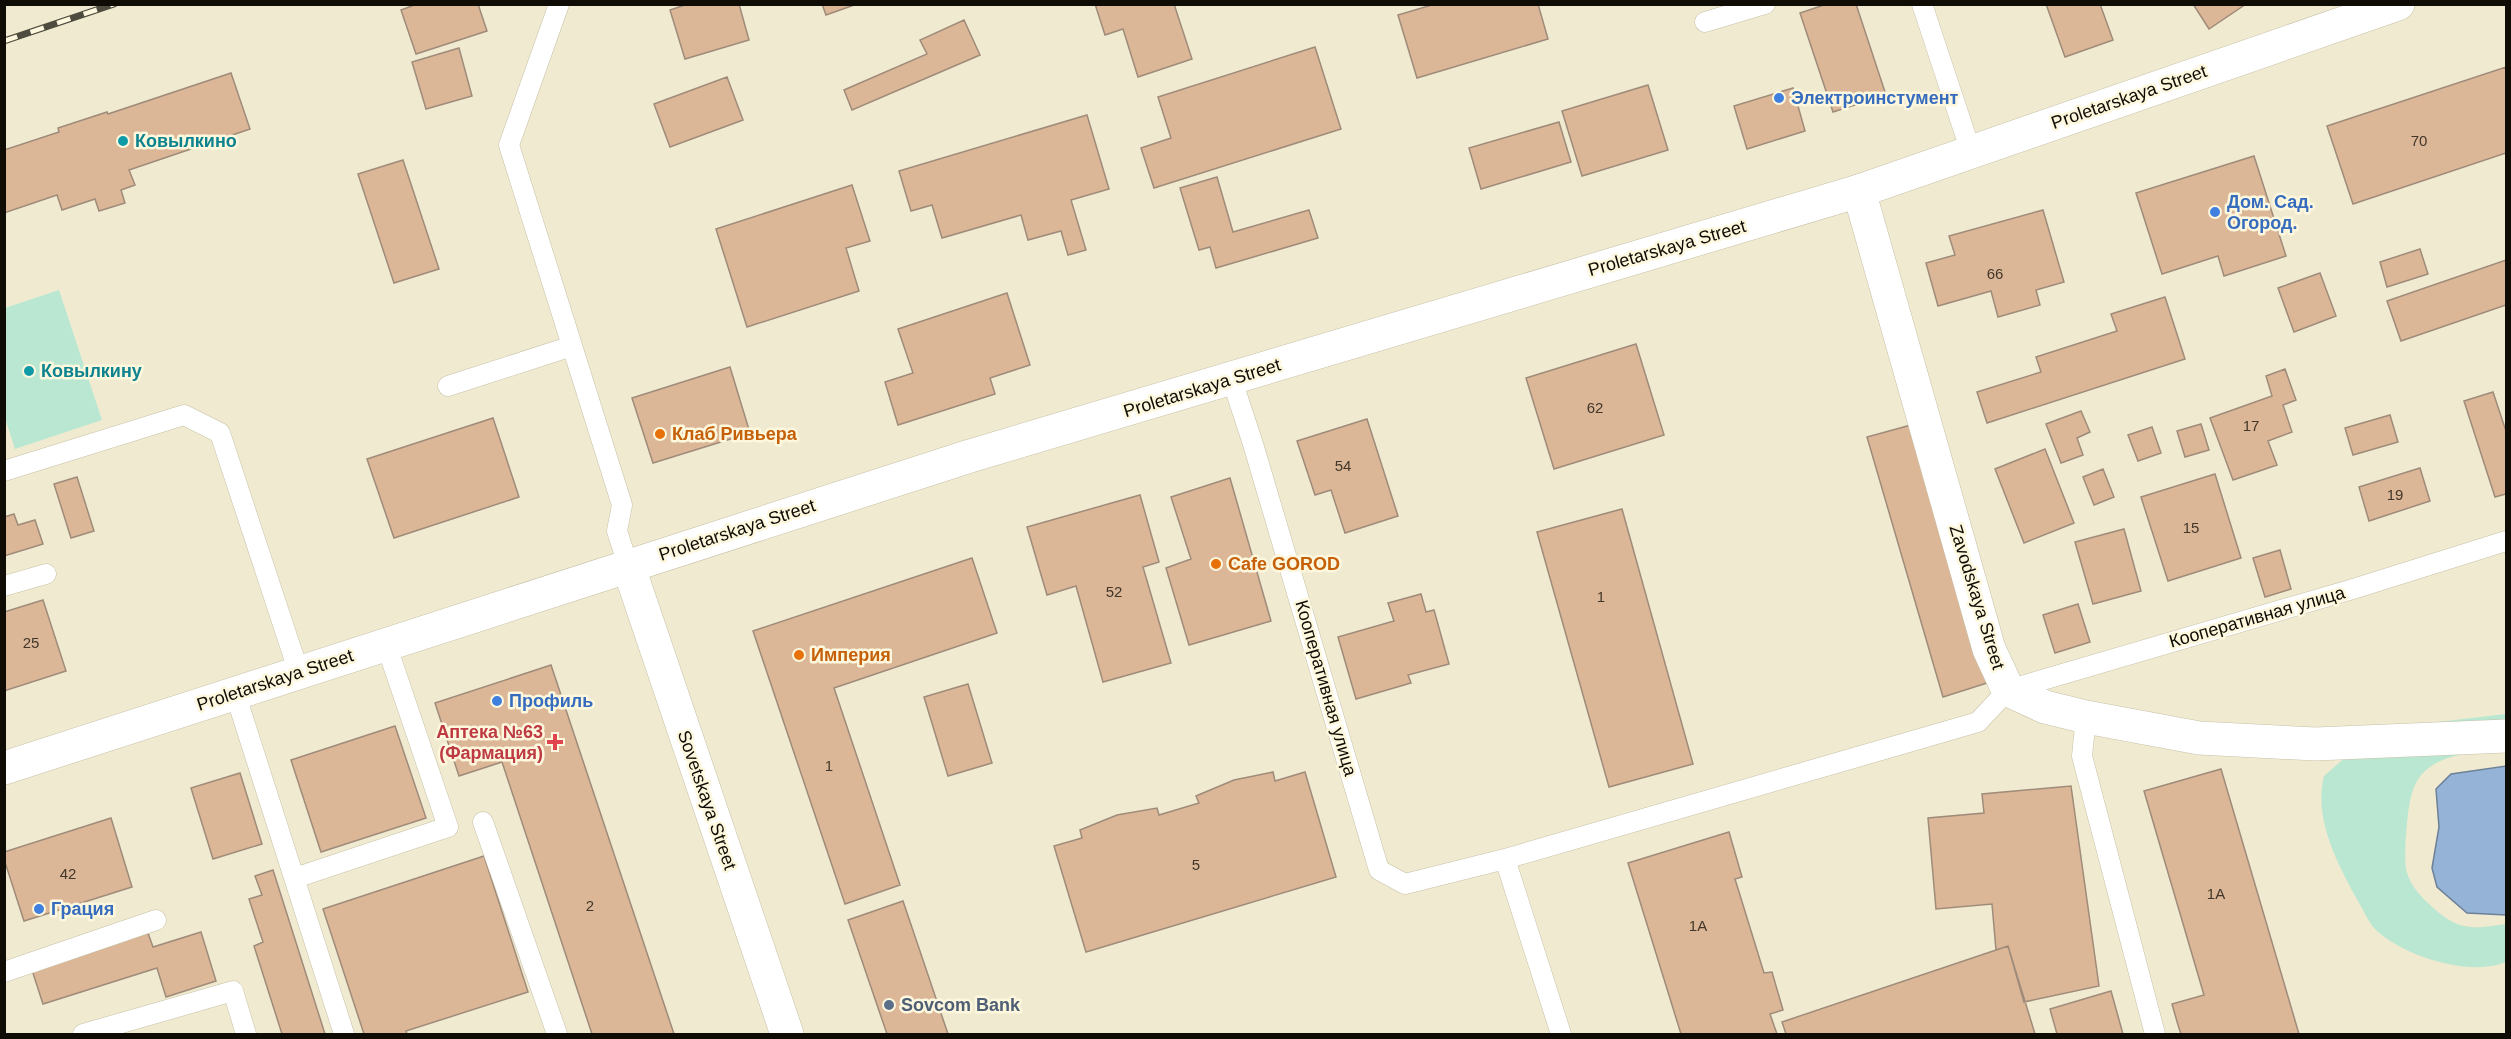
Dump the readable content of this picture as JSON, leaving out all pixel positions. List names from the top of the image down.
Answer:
{
  "streets": {
    "street": ["Proletarskaya Street", "Zavodskaya Street", "Sovetskaya Street"],
    "lane": ["Кооперативная улица"]
  },
  "crossings": [
    ["Proletarskaya Street", "Zavodskaya Street"],
    ["Proletarskaya Street", "Кооперативная улица"],
    ["Proletarskaya Street", "Sovetskaya Street"],
    ["Zavodskaya Street", "Кооперативная улица"]
  ],
  "places": {
    "other": [
      "Электроинстумент",
      "Ковылкино",
      "Дом. Сад. Огород.",
      "Ковылкину",
      "Клаб Ривьера",
      "Cafe GOROD",
      "Империя",
      "Профиль",
      "Грация",
      "Sovcom Bank"
    ],
    "health": ["Аптека №63 (Фармация)"]
  },
  "house_numbers": [
    "70",
    "66",
    "62",
    "17",
    "54",
    "19",
    "15",
    "52",
    "1",
    "25",
    "1",
    "5",
    "42",
    "1А",
    "2",
    "1А"
  ]
}
